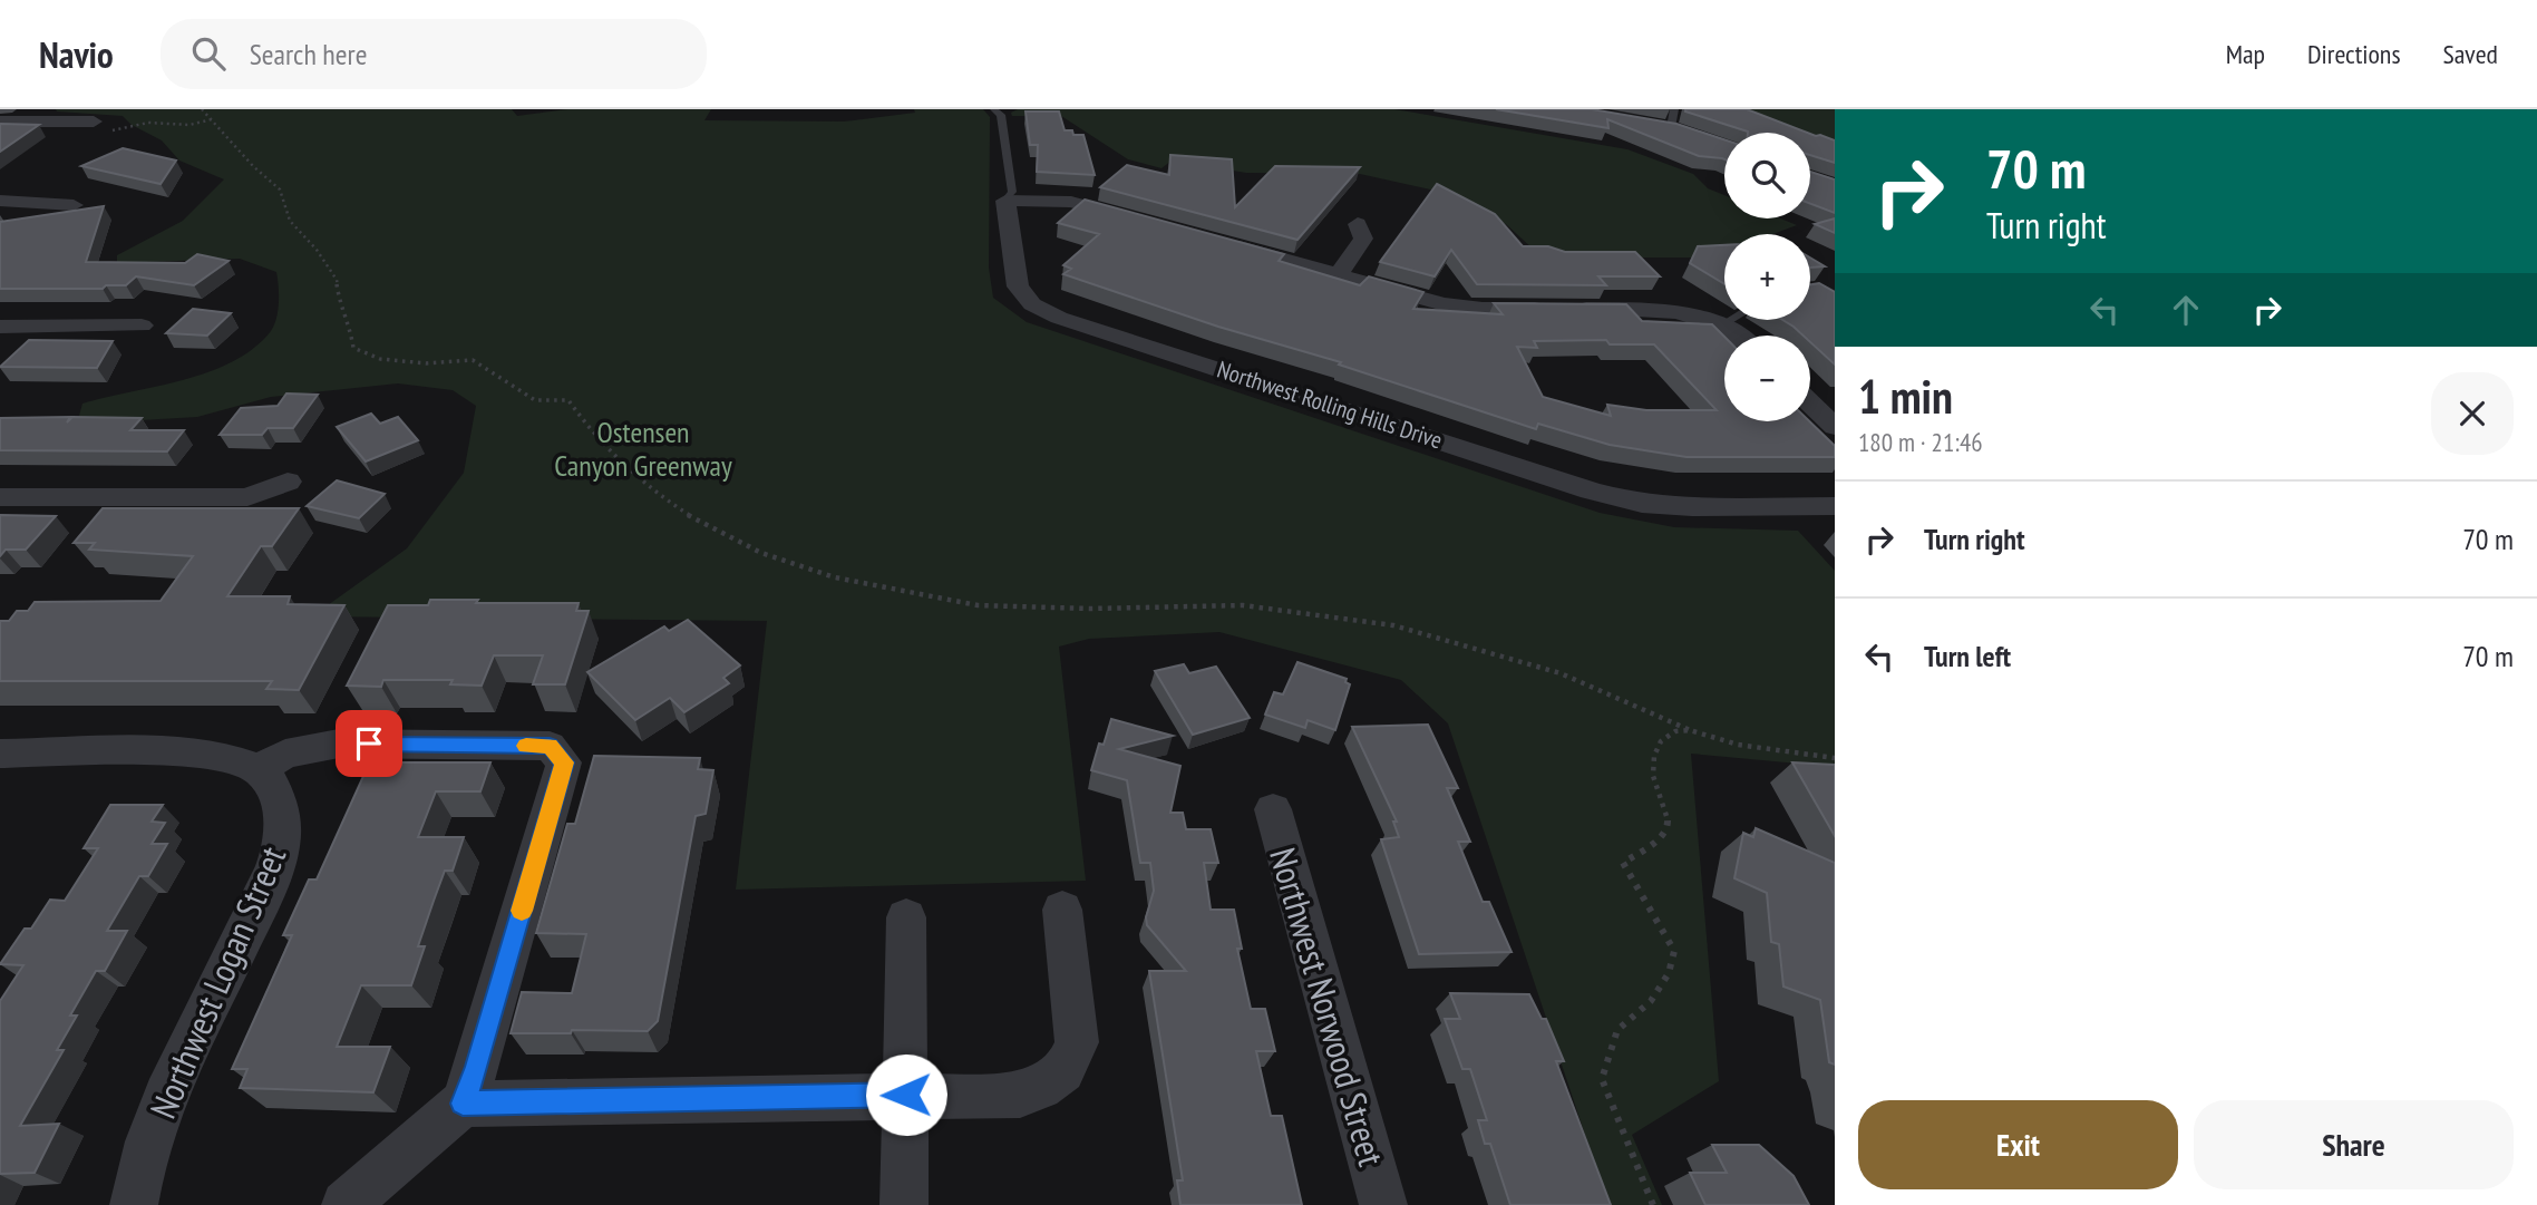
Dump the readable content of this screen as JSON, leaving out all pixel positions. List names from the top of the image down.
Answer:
{
  "streets": {
    "street": ["Northwest Rolling Hills Drive", "Northwest Logan Street", "Northwest Norwood Street"]
  },
  "parks": ["Ostensen Canyon Greenway"],
  "page": {
    "header": "Navio",
    "search": "Search here",
    "nav": ["Map", "Directions", "Saved"],
    "turn": ["70 m", "Turn right"],
    "map_buttons": ["+", "−"],
    "heading": ["1 min", "180 m · 21:46"],
    "list": [
      {
        "name": "Turn right",
        "value": "70 m"
      },
      {
        "name": "Turn left",
        "value": "70 m"
      }
    ],
    "buttons": ["Exit", "Share"]
  }
}
